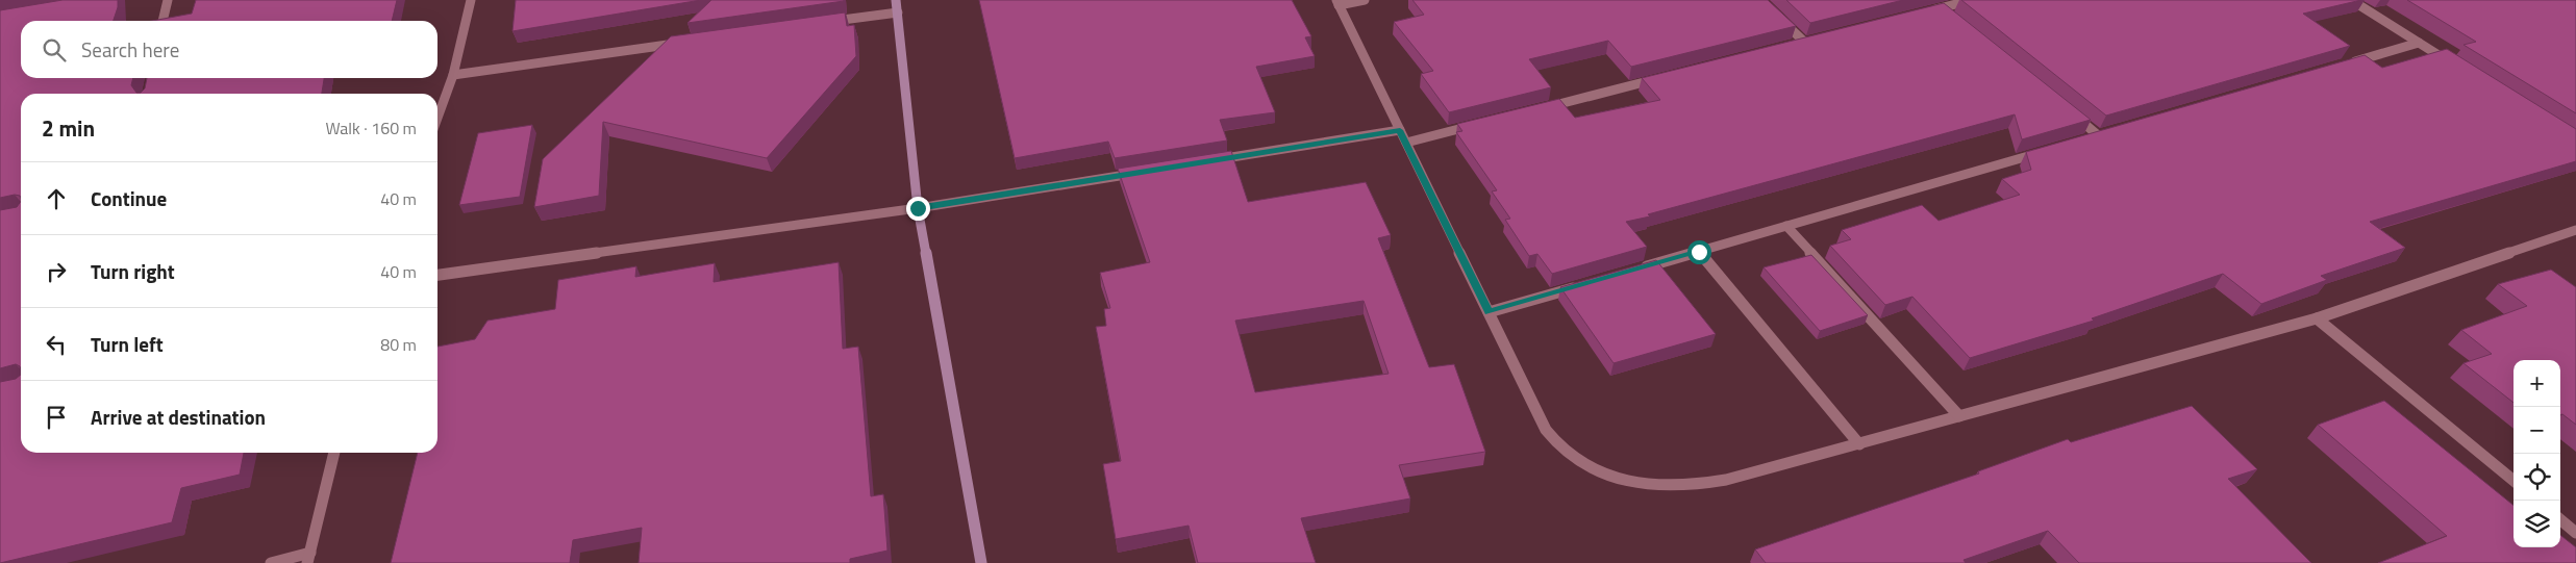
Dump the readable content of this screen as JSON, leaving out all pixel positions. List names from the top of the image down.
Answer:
{
  "page": {
    "search": "Search here",
    "heading": ["2 min", "Walk · 160 m"],
    "list": [
      ["Continue", "40 m"],
      ["Turn right", "40 m"],
      ["Turn left", "80 m"],
      "Arrive at destination"
    ],
    "map_buttons": ["+", "−"]
  }
}
